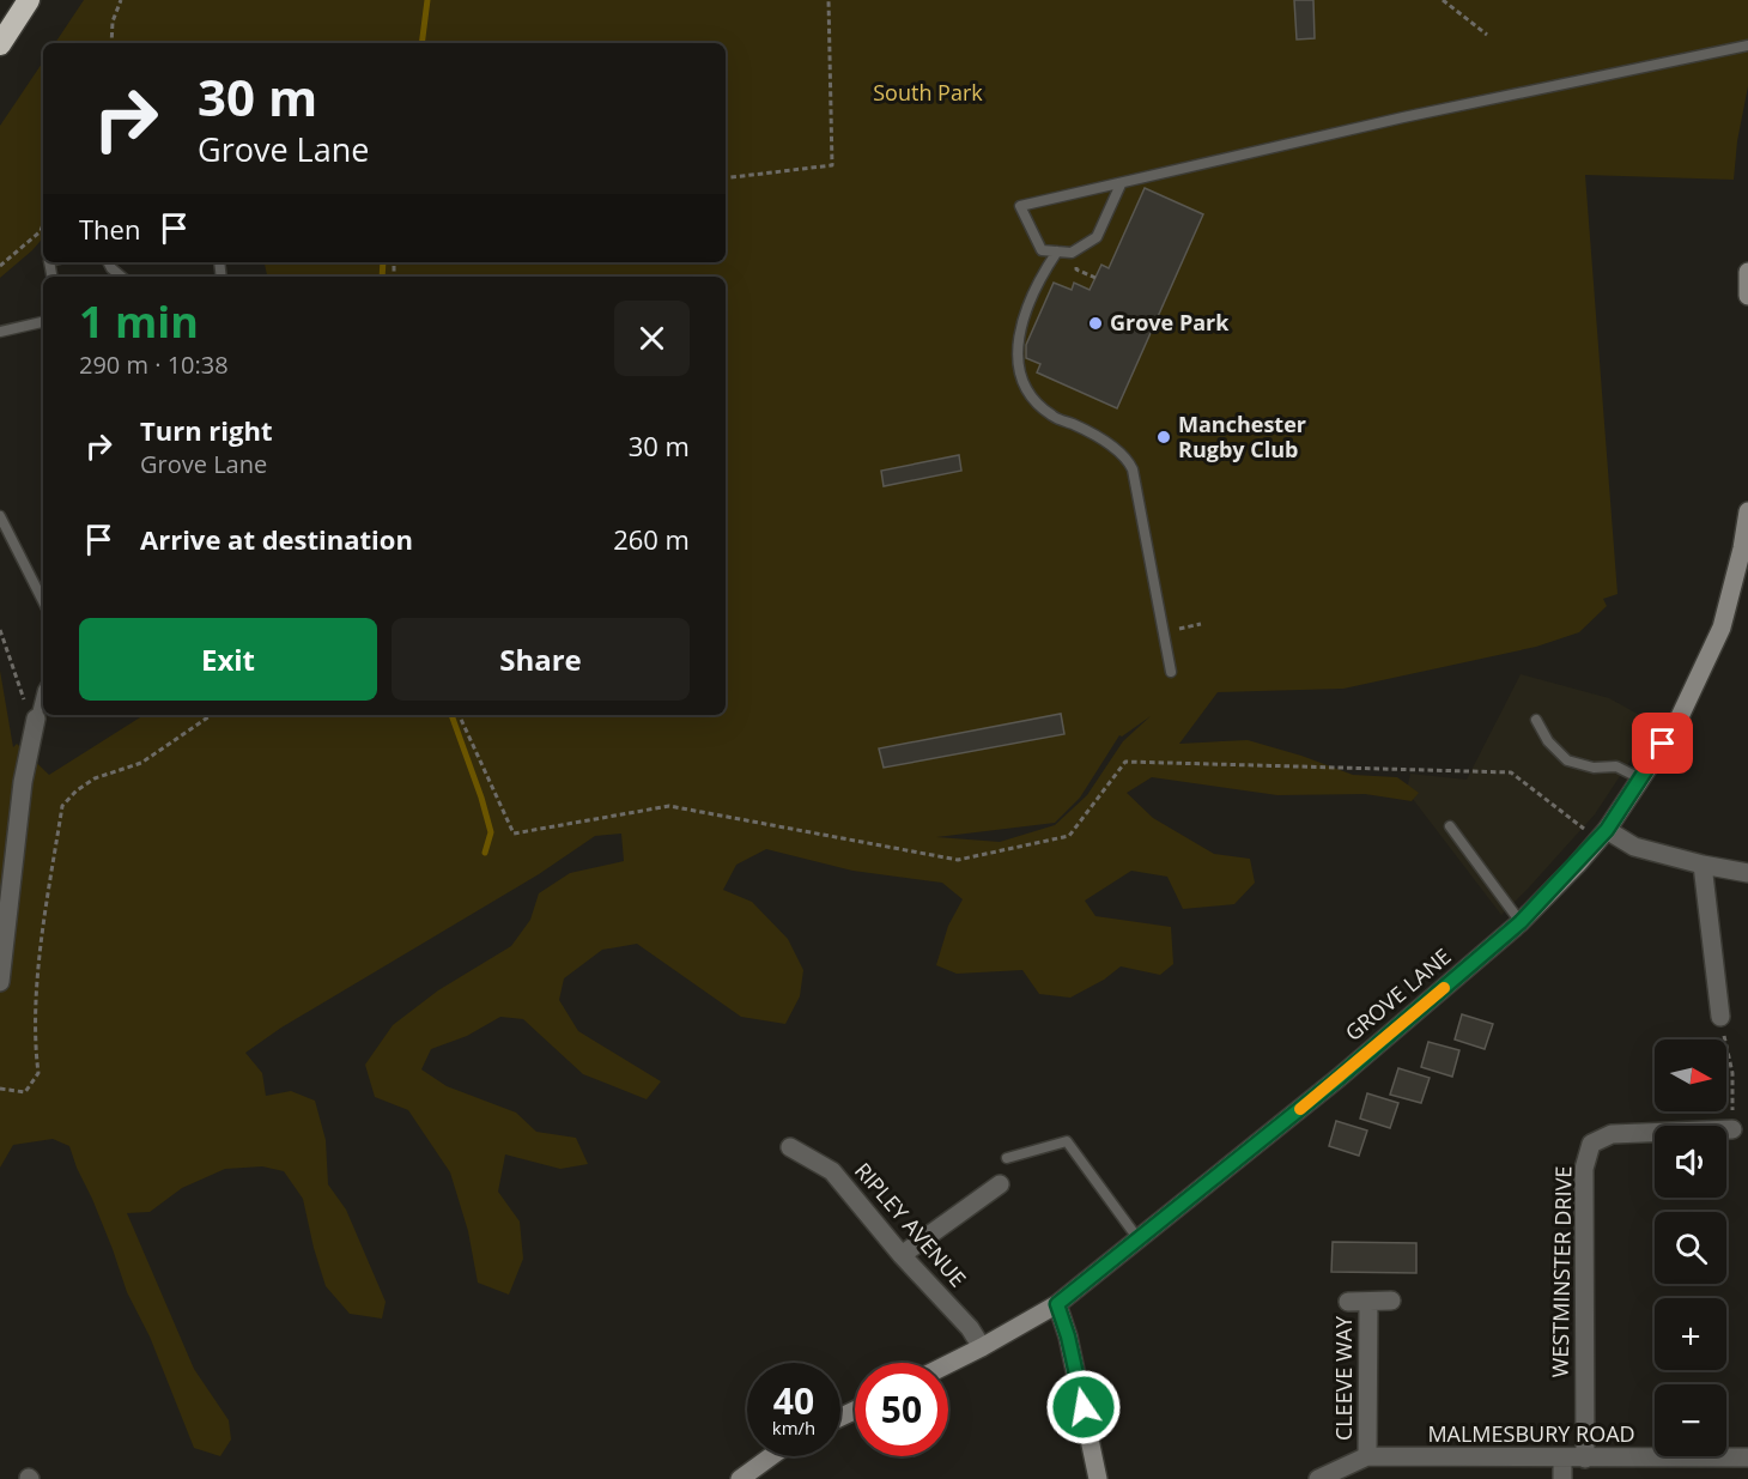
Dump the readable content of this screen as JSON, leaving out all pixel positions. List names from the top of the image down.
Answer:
{
  "streets": {
    "main road": ["GROVE LANE"],
    "street": [
      "RIPLEY AVENUE",
      "WESTMINSTER DRIVE",
      "CLEEVE WAY",
      "MALMESBURY ROAD"
    ]
  },
  "crossings": [
    ["GROVE LANE", "RIPLEY AVENUE"],
    ["WESTMINSTER DRIVE", "MALMESBURY ROAD"],
    ["CLEEVE WAY", "MALMESBURY ROAD"]
  ],
  "parks": ["South Park"],
  "places": ["Grove Park", "Manchester Rugby Club"],
  "north": "right",
  "page": {
    "turn": ["30 m", "Grove Lane"],
    "then": "Then",
    "heading": ["1 min", "290 m · 10:38"],
    "list": [
      {
        "name": "Turn right",
        "note": "Grove Lane",
        "value": "30 m"
      },
      {
        "name": "Arrive at destination",
        "value": "260 m"
      }
    ],
    "buttons": ["Exit", "Share"],
    "map_buttons": ["+", "−"],
    "speed": "40 km/h",
    "limit": "50"
  }
}
